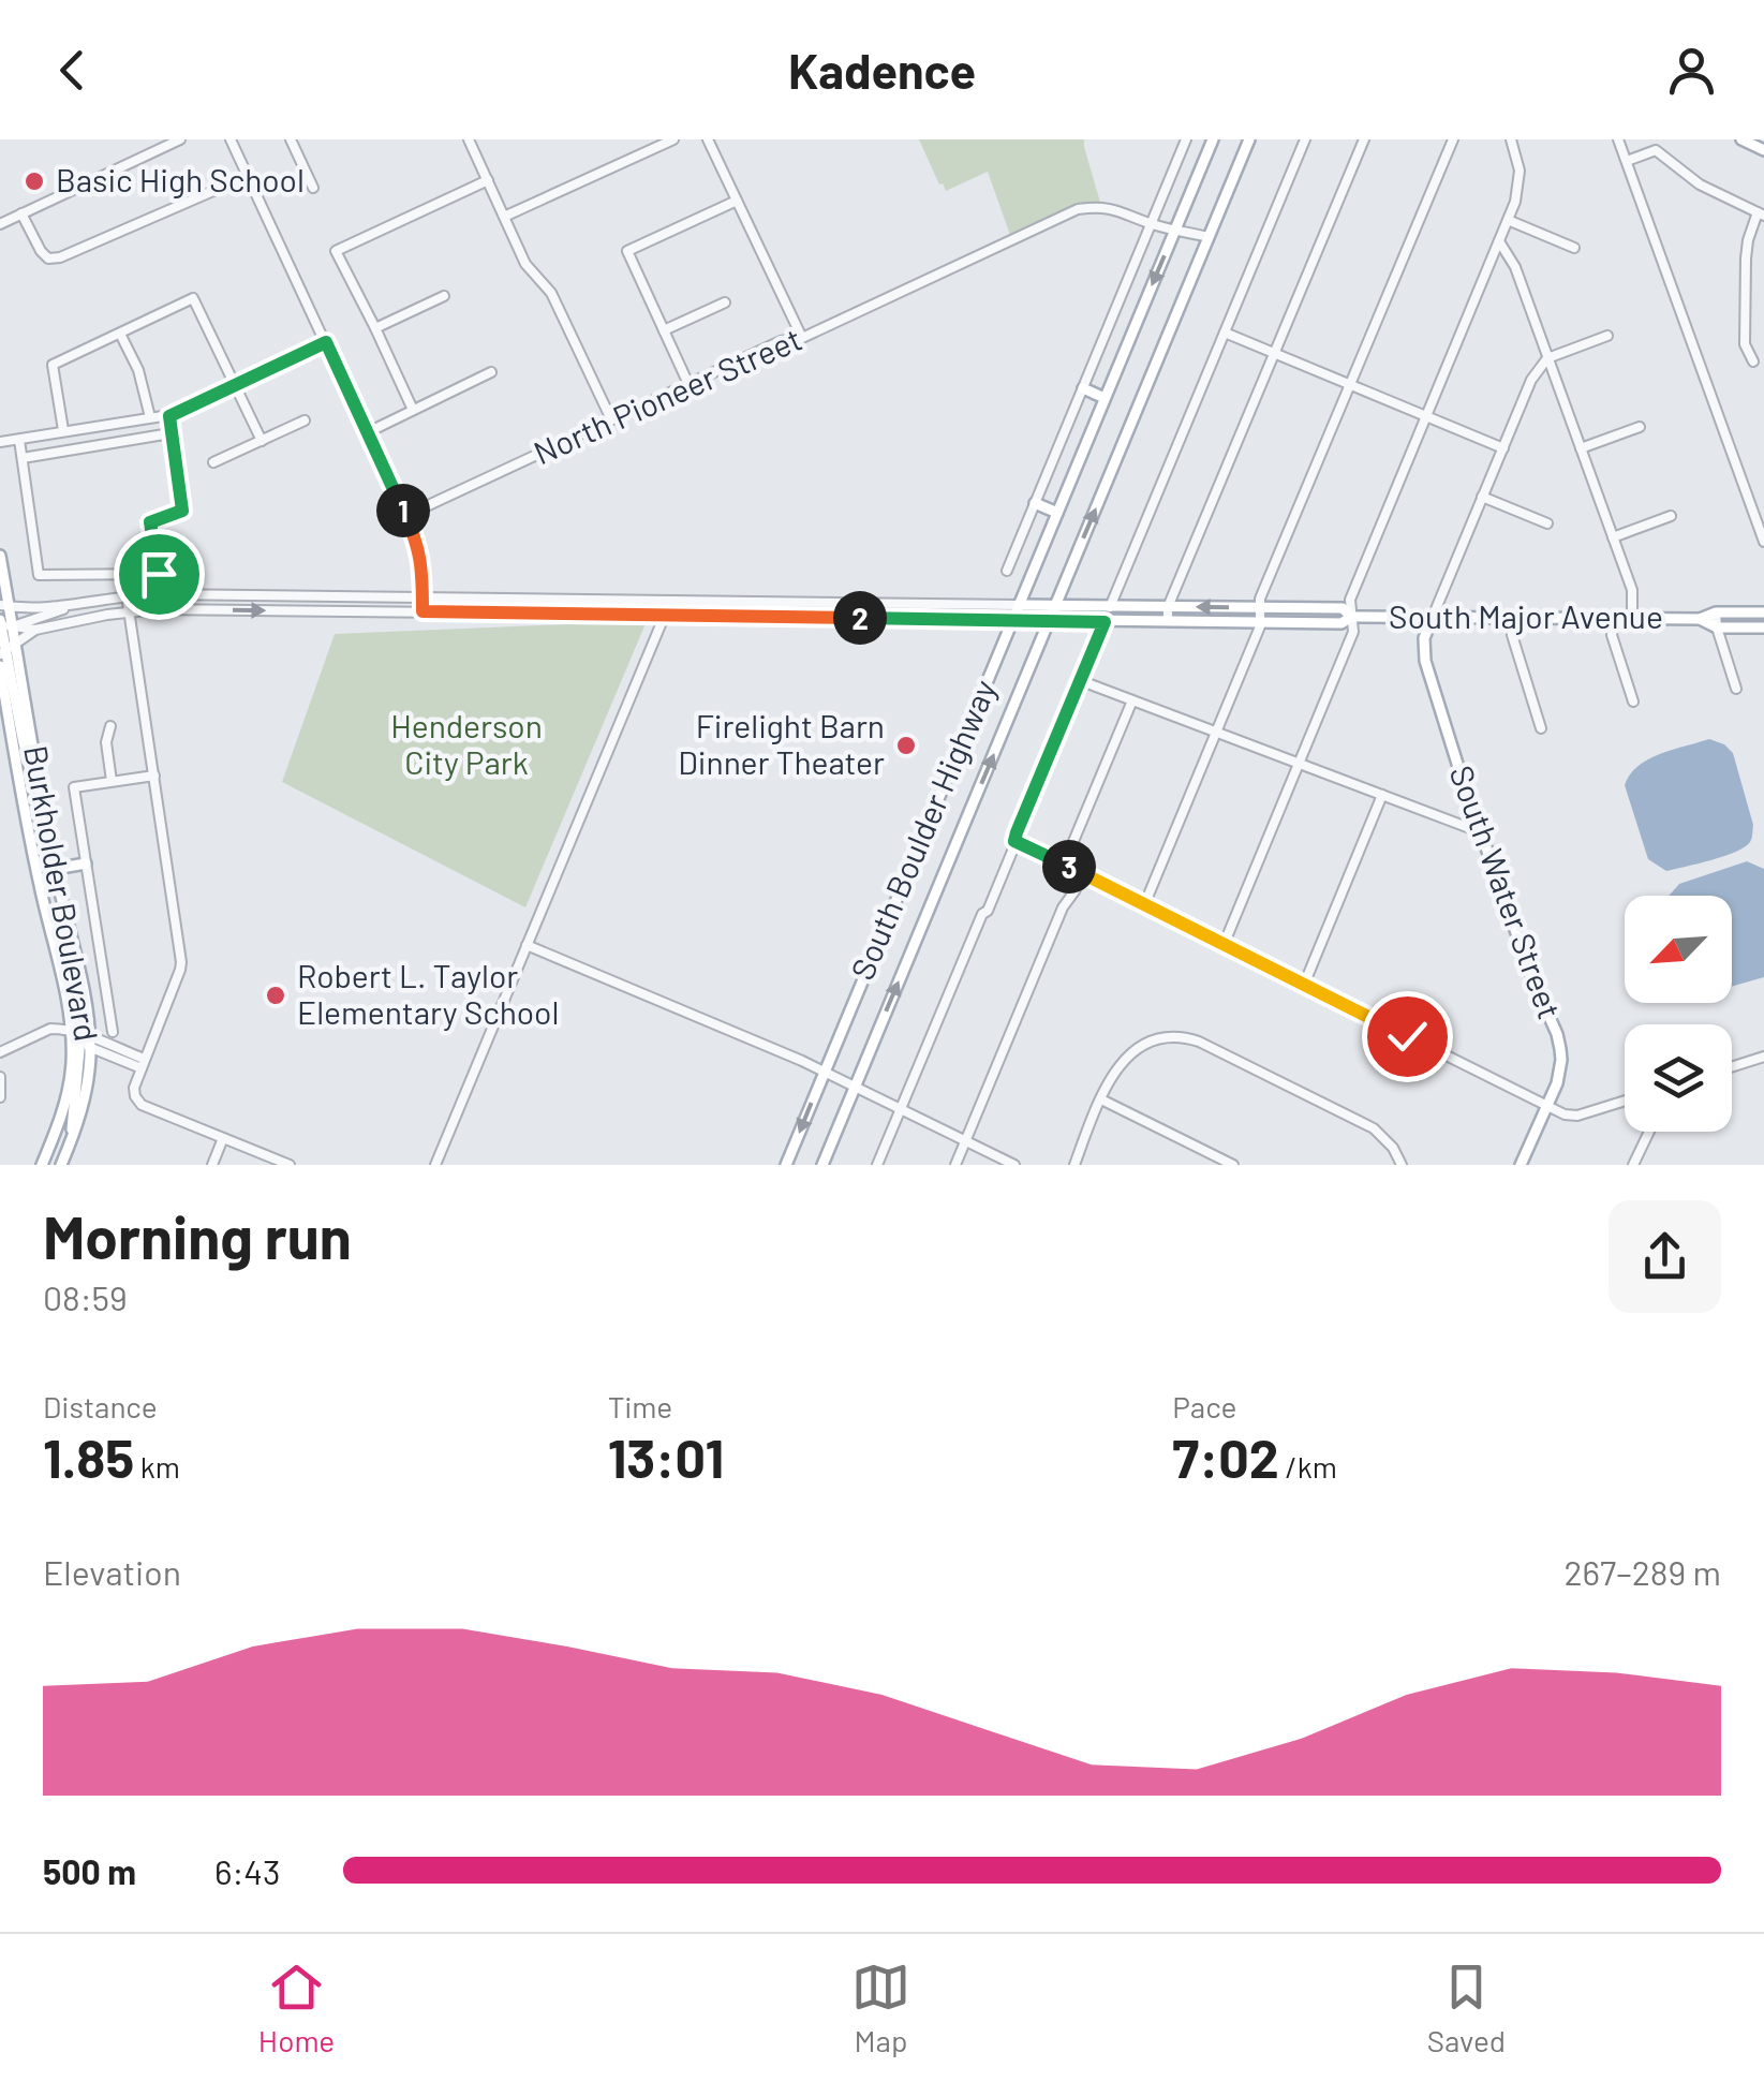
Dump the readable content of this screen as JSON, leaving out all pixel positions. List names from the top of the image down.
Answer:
{
  "streets": {
    "main road": [
      "South Major Avenue",
      "South Boulder Highway",
      "South Water Street",
      "Burkholder Boulevard"
    ],
    "street": ["North Pioneer Street"]
  },
  "crossings": [
    ["North Pioneer Street", "South Boulder Highway"],
    ["South Major Avenue", "South Boulder Highway"],
    ["South Major Avenue", "South Water Street"]
  ],
  "parks": ["Henderson City Park"],
  "places": ["Basic High School", "Firelight Barn Dinner Theater", "Robert L. Taylor Elementary School"],
  "north": "bottom left",
  "page": {
    "header": "Kadence",
    "pins": ["1", "2", "3"],
    "heading": ["Morning run", "08:59"],
    "stats": [
      ["Distance", "1.85 km"],
      ["Time", "13:01"],
      ["Pace", "7:02 /km"]
    ],
    "chart": ["Elevation", "267–289 m"],
    "list": [
      {
        "name": "500 m",
        "note": "6:43"
      }
    ],
    "tabs": ["Home", "Map", "Saved"]
  }
}
